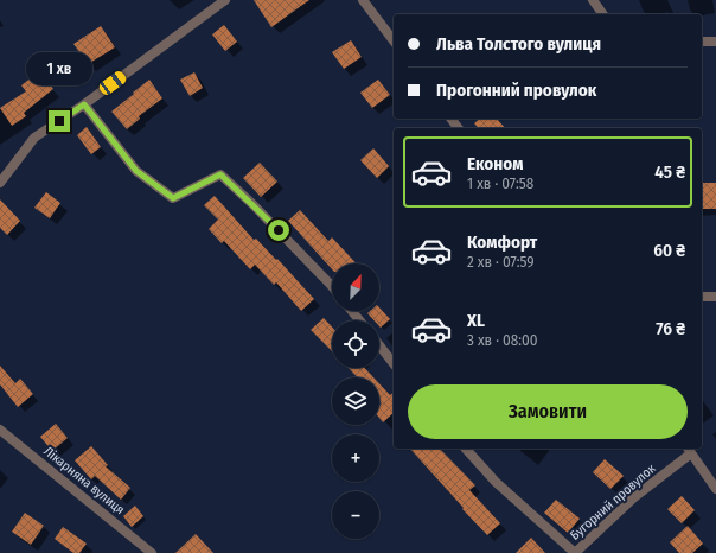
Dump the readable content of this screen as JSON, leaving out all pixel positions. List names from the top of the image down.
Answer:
{
  "streets": {
    "street": ["Лікарняна вулиця", "Бугорний провулок"]
  },
  "north": "top right",
  "page": {
    "banner": ["Льва Толстого вулиця", "Прогонний провулок"],
    "bubble": "1 хв",
    "list": [
      {
        "name": "Економ",
        "note": "1 хв · 07:58",
        "value": "45 ₴"
      },
      {
        "name": "Комфорт",
        "note": "2 хв · 07:59",
        "value": "60 ₴"
      },
      {
        "name": "XL",
        "note": "3 хв · 08:00",
        "value": "76 ₴"
      }
    ],
    "map_buttons": ["+", "−"],
    "buttons": "Замовити"
  }
}
